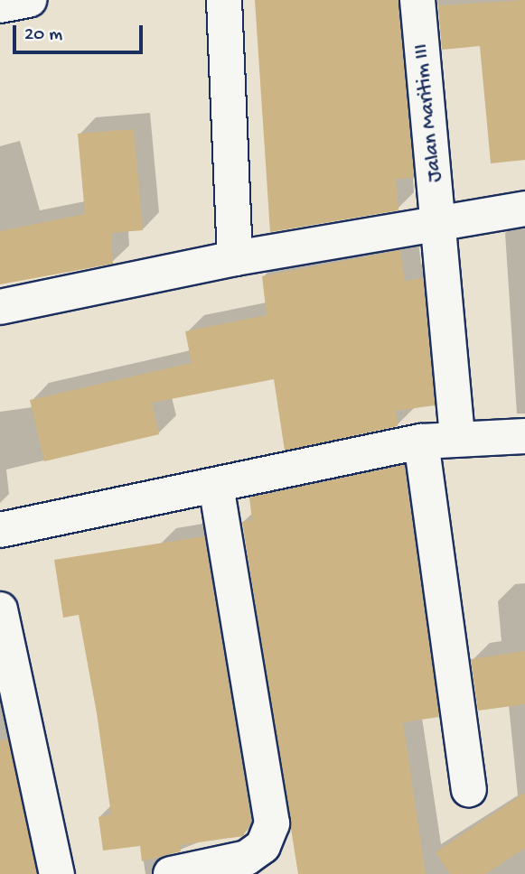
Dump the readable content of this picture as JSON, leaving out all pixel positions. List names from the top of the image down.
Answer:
{
  "streets": {
    "street": ["Jalan Maritim III"]
  },
  "scale_bar": "20 m"
}
